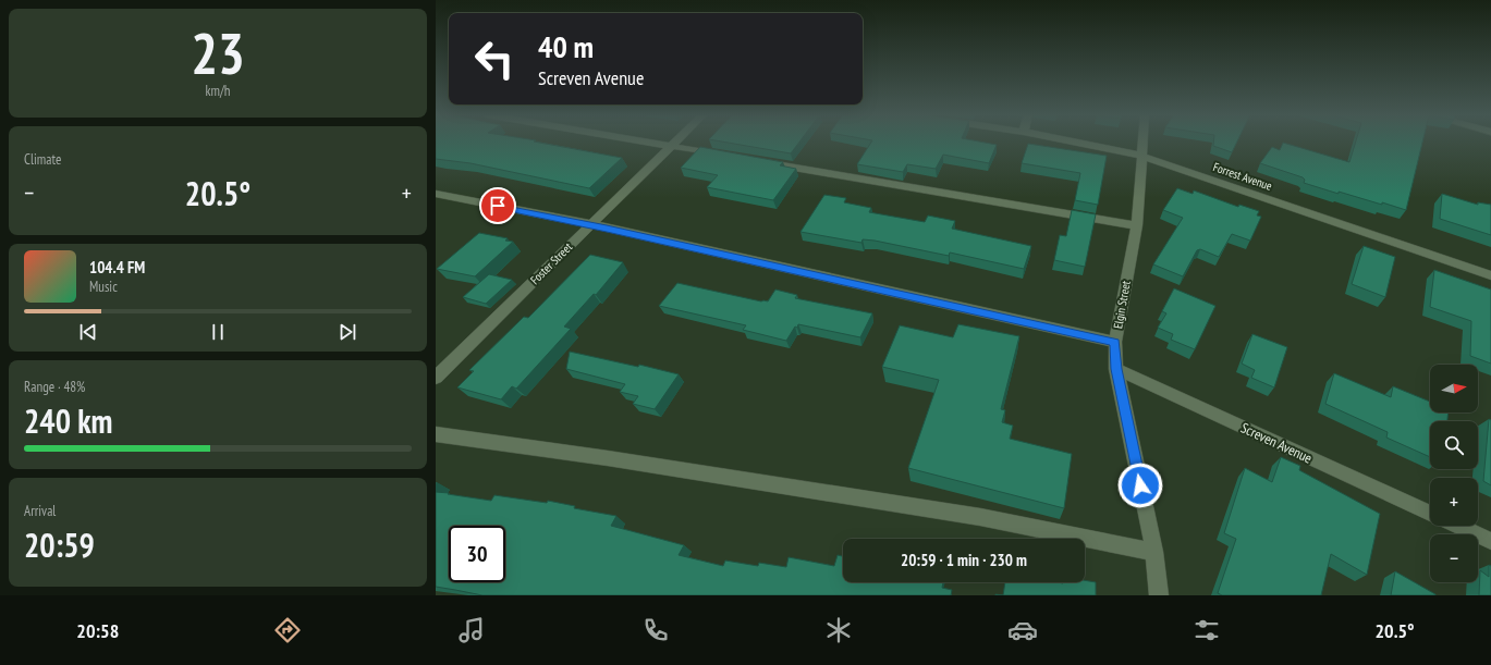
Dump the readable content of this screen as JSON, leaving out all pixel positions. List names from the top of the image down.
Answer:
{
  "streets": {
    "street": [
      "Forrest Avenue",
      "Foster Street",
      "Elgin Street",
      "Screven Avenue"
    ]
  },
  "crossings": [
    ["Forrest Avenue", "Elgin Street"],
    ["Elgin Street", "Screven Avenue"]
  ],
  "north": "right",
  "page": {
    "tile": [
      ["23", "km/h"],
      "Climate",
      ["Range · 48%", "240 km"],
      ["Arrival", "20:59"]
    ],
    "turn": ["40 m", "Screven Avenue"],
    "heat": ["−", "20.5°", "+"],
    "song": ["104.4 FM", "Music"],
    "map_buttons": ["+", "−"],
    "limit": "30",
    "trip": "20:59 · 1 min · 230 m",
    "tabs": ["20:58", "20.5°"]
  }
}
